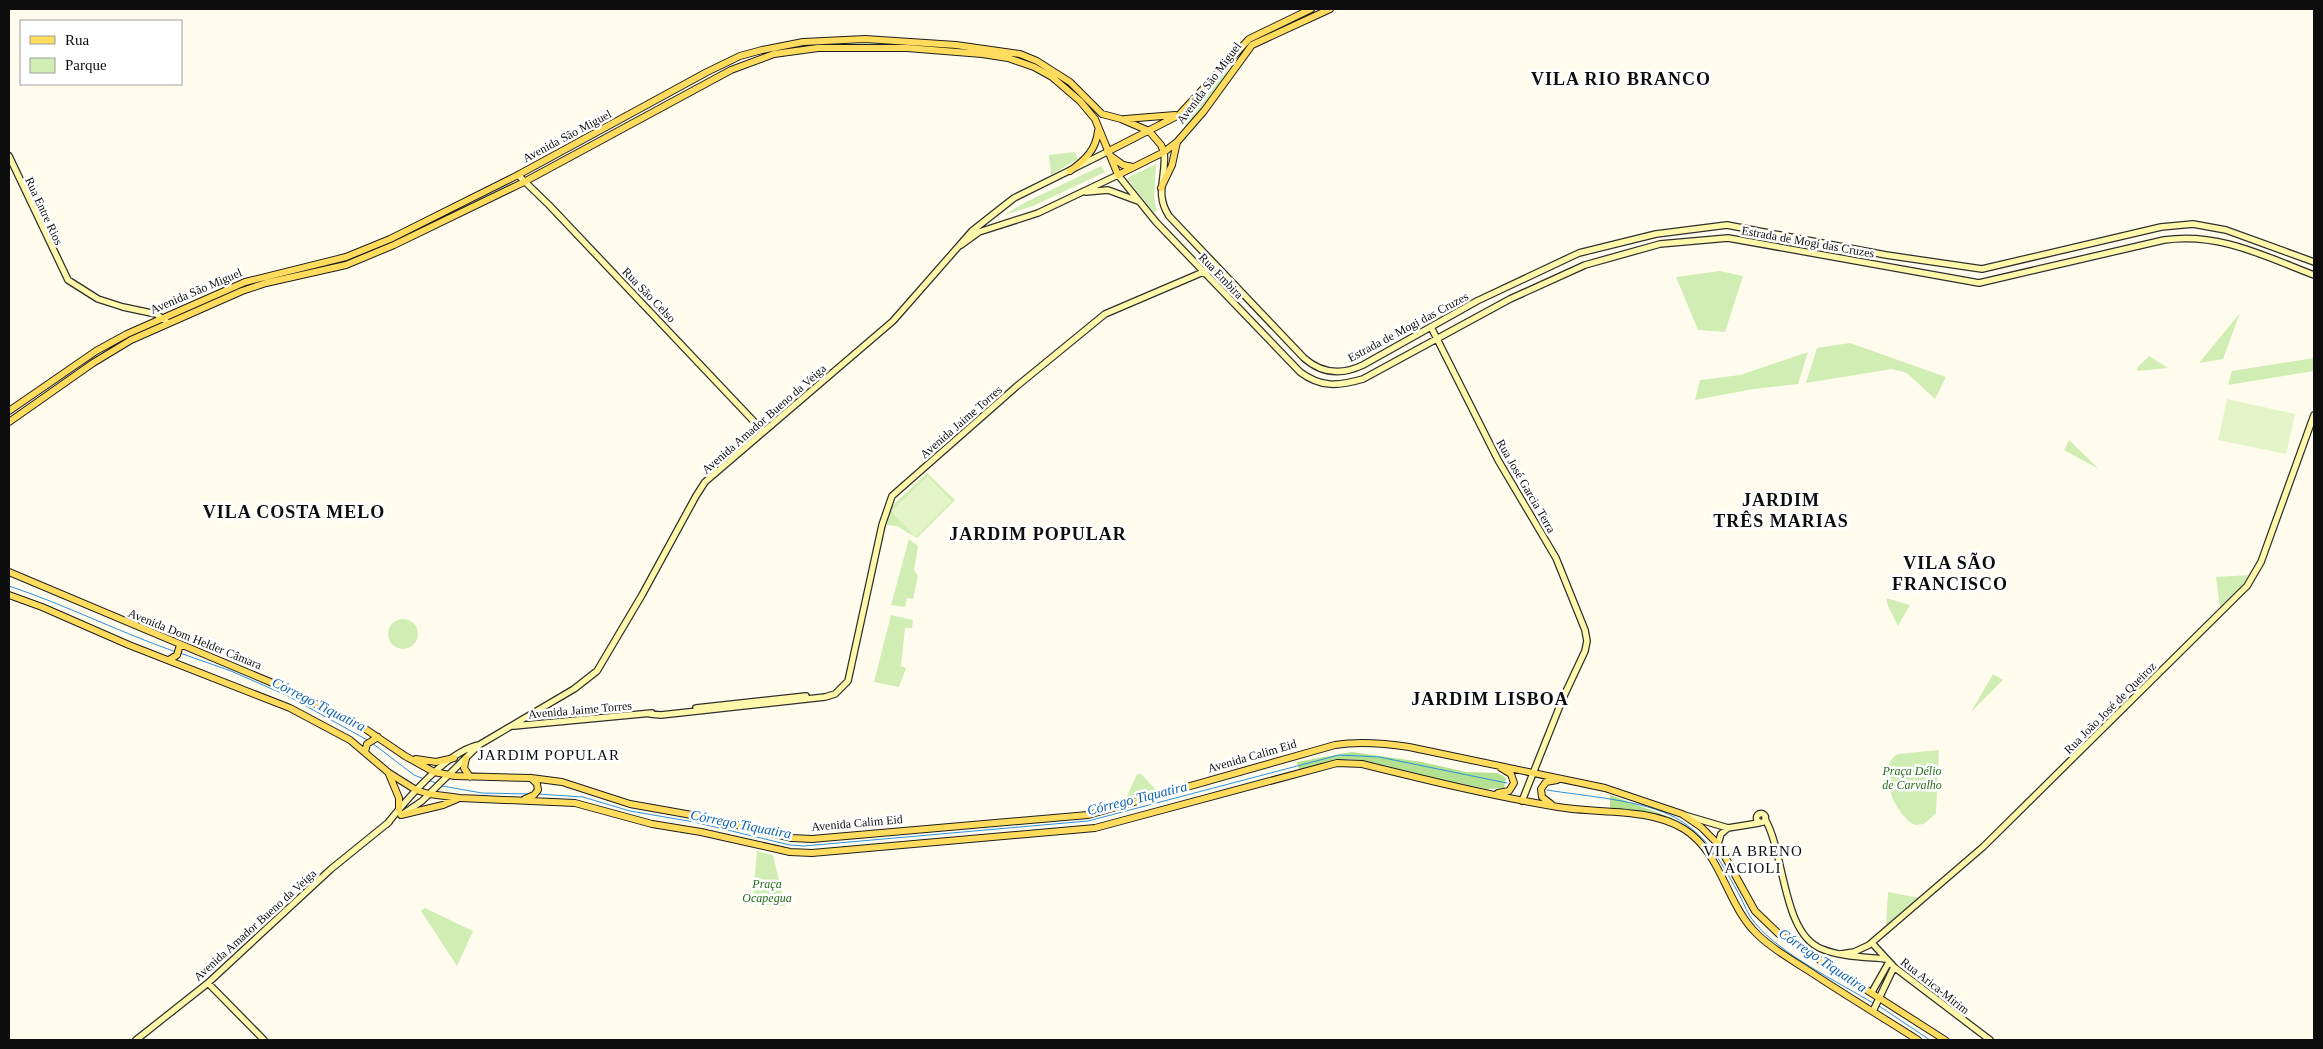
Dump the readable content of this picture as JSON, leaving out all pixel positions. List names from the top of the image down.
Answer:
{
  "streets": {
    "main road": [
      "Avenida São Miguel",
      "Rua Entre Rios",
      "Estrada de Mogi das Cruzes",
      "Rua Embira",
      "Rua São Celso",
      "Avenida Amador Bueno da Veiga",
      "Avenida Jaime Torres",
      "Rua José Garcia Terra",
      "Avenida Dom Helder Câmara",
      "Rua João José de Queiroz",
      "Avenida Calim Eid",
      "Rua Arica-Mirim"
    ]
  },
  "crossings": [
    ["Avenida São Miguel", "Rua Entre Rios"],
    ["Avenida São Miguel", "Rua Embira"],
    ["Avenida São Miguel", "Rua São Celso"],
    ["Avenida São Miguel", "Avenida Amador Bueno da Veiga"],
    ["Estrada de Mogi das Cruzes", "Rua Embira"],
    ["Estrada de Mogi das Cruzes", "Rua José Garcia Terra"],
    ["Rua Embira", "Avenida Amador Bueno da Veiga"],
    ["Rua Embira", "Avenida Jaime Torres"],
    ["Rua São Celso", "Avenida Amador Bueno da Veiga"],
    ["Avenida Amador Bueno da Veiga", "Avenida Jaime Torres"],
    ["Avenida Amador Bueno da Veiga", "Avenida Dom Helder Câmara"],
    ["Avenida Amador Bueno da Veiga", "Avenida Calim Eid"],
    ["Rua José Garcia Terra", "Avenida Calim Eid"],
    ["Avenida Dom Helder Câmara", "Avenida Calim Eid"],
    ["Rua João José de Queiroz", "Rua Arica-Mirim"]
  ],
  "districts": [
    "VILA RIO BRANCO",
    "JARDIM TRÊS MARIAS",
    "VILA COSTA MELO",
    "JARDIM POPULAR",
    "VILA SÃO FRANCISCO",
    "JARDIM LISBOA",
    "JARDIM POPULAR",
    "VILA BRENO ACIOLI"
  ],
  "water": ["Córrego Tiquatira"],
  "parks": ["Praça Délio de Carvalho", "Praça Ocapegua"],
  "legend": ["Rua", "Parque"]
}
